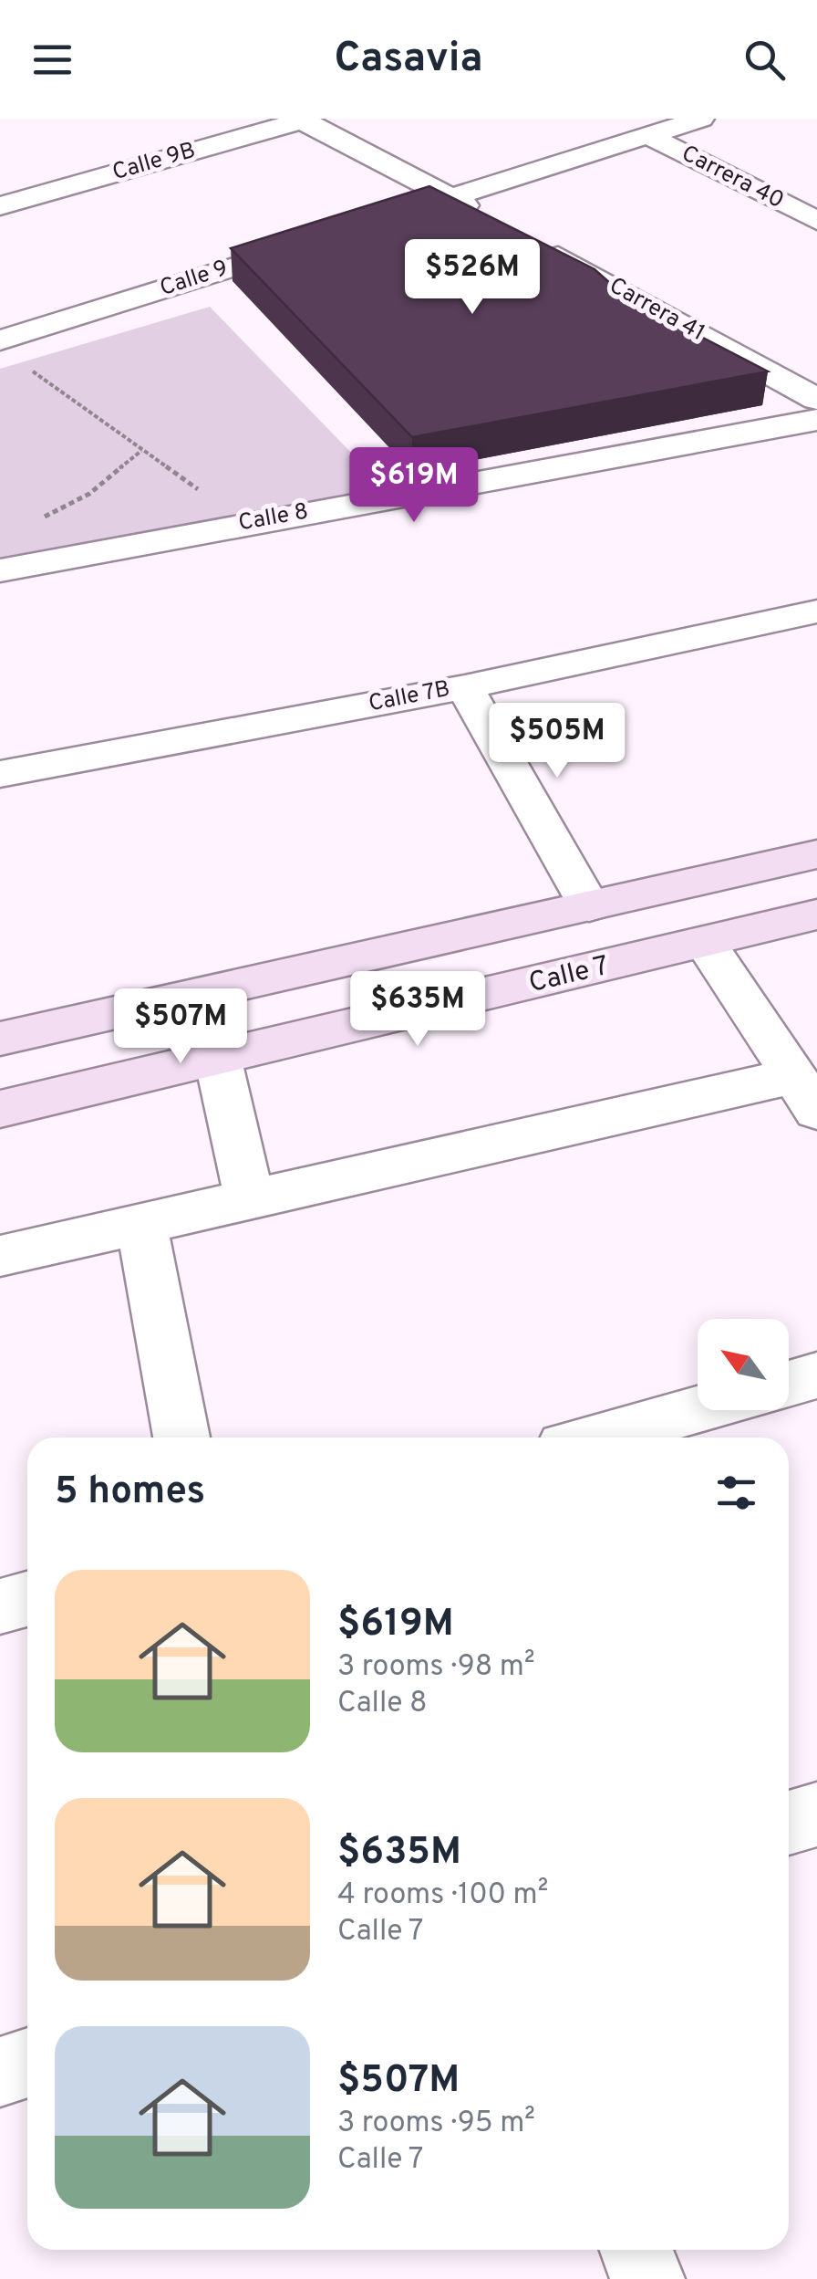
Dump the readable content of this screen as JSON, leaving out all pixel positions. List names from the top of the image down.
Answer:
{
  "streets": {
    "street": [
      "Calle 9B",
      "Carrera 40",
      "Calle 9",
      "Carrera 41",
      "Calle 8",
      "Calle 7B",
      "Calle 7"
    ]
  },
  "north": "top left",
  "page": {
    "header": "Casavia",
    "price": [
      "$526M",
      "$619M",
      "$505M",
      "$635M",
      "$507M"
    ],
    "heading": "5 homes",
    "list": [
      {
        "name": "$619M",
        "note": "3 rooms · 98 m² · Calle 8"
      },
      {
        "name": "$635M",
        "note": "4 rooms · 100 m² · Calle 7"
      },
      {
        "name": "$507M",
        "note": "3 rooms · 95 m² · Calle 7"
      }
    ]
  }
}
